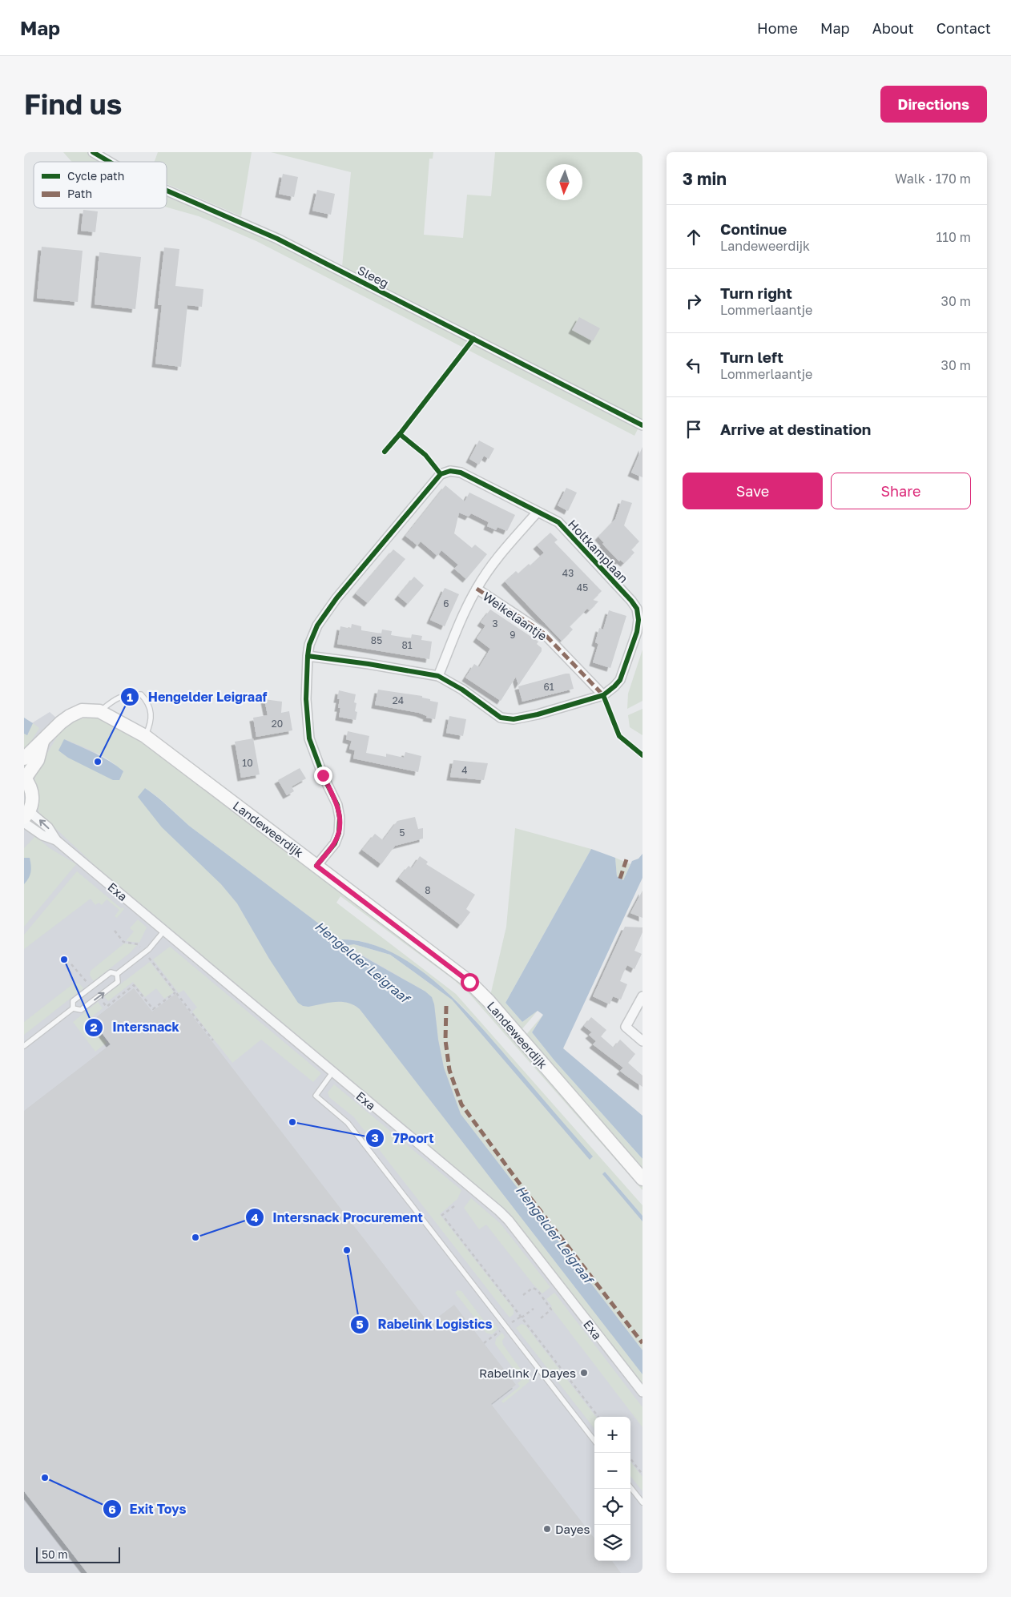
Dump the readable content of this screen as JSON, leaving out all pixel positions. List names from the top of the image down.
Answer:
{
  "streets": {
    "street": [
      "Sleeg",
      "Holtkamplaan",
      "Weikelaantje",
      "Landeweerdijk",
      "Exa"
    ]
  },
  "crossings": [
    ["Holtkamplaan", "Weikelaantje"]
  ],
  "water": ["Hengelder Leigraaf"],
  "places": [
    "Hengelder Leigraaf",
    "Intersnack",
    "7Poort",
    "Intersnack Procurement",
    "Rabelink Logistics",
    "Rabelink / Dayes",
    "Exit Toys",
    "Dayes"
  ],
  "house_numbers": [
    "43",
    "45",
    "6",
    "3",
    "9",
    "85",
    "81",
    "61",
    "24",
    "20",
    "10",
    "4",
    "5",
    "8"
  ],
  "legend": ["Cycle path", "Path"],
  "scale_bar": "50 m",
  "north": "bottom",
  "page": {
    "header": "Map",
    "nav": [
      "Home",
      "Map",
      "About",
      "Contact"
    ],
    "buttons": [
      "Directions",
      ["Save", "Share"]
    ],
    "title": "Find us",
    "heading": ["3 min", "Walk · 170 m"],
    "list": [
      ["Continue", "Landeweerdijk", "110 m"],
      ["Turn right", "Lommerlaantje", "30 m"],
      ["Turn left", "Lommerlaantje", "30 m"],
      "Arrive at destination"
    ],
    "map_buttons": ["+", "−"],
    "scale": "50 m"
  }
}
